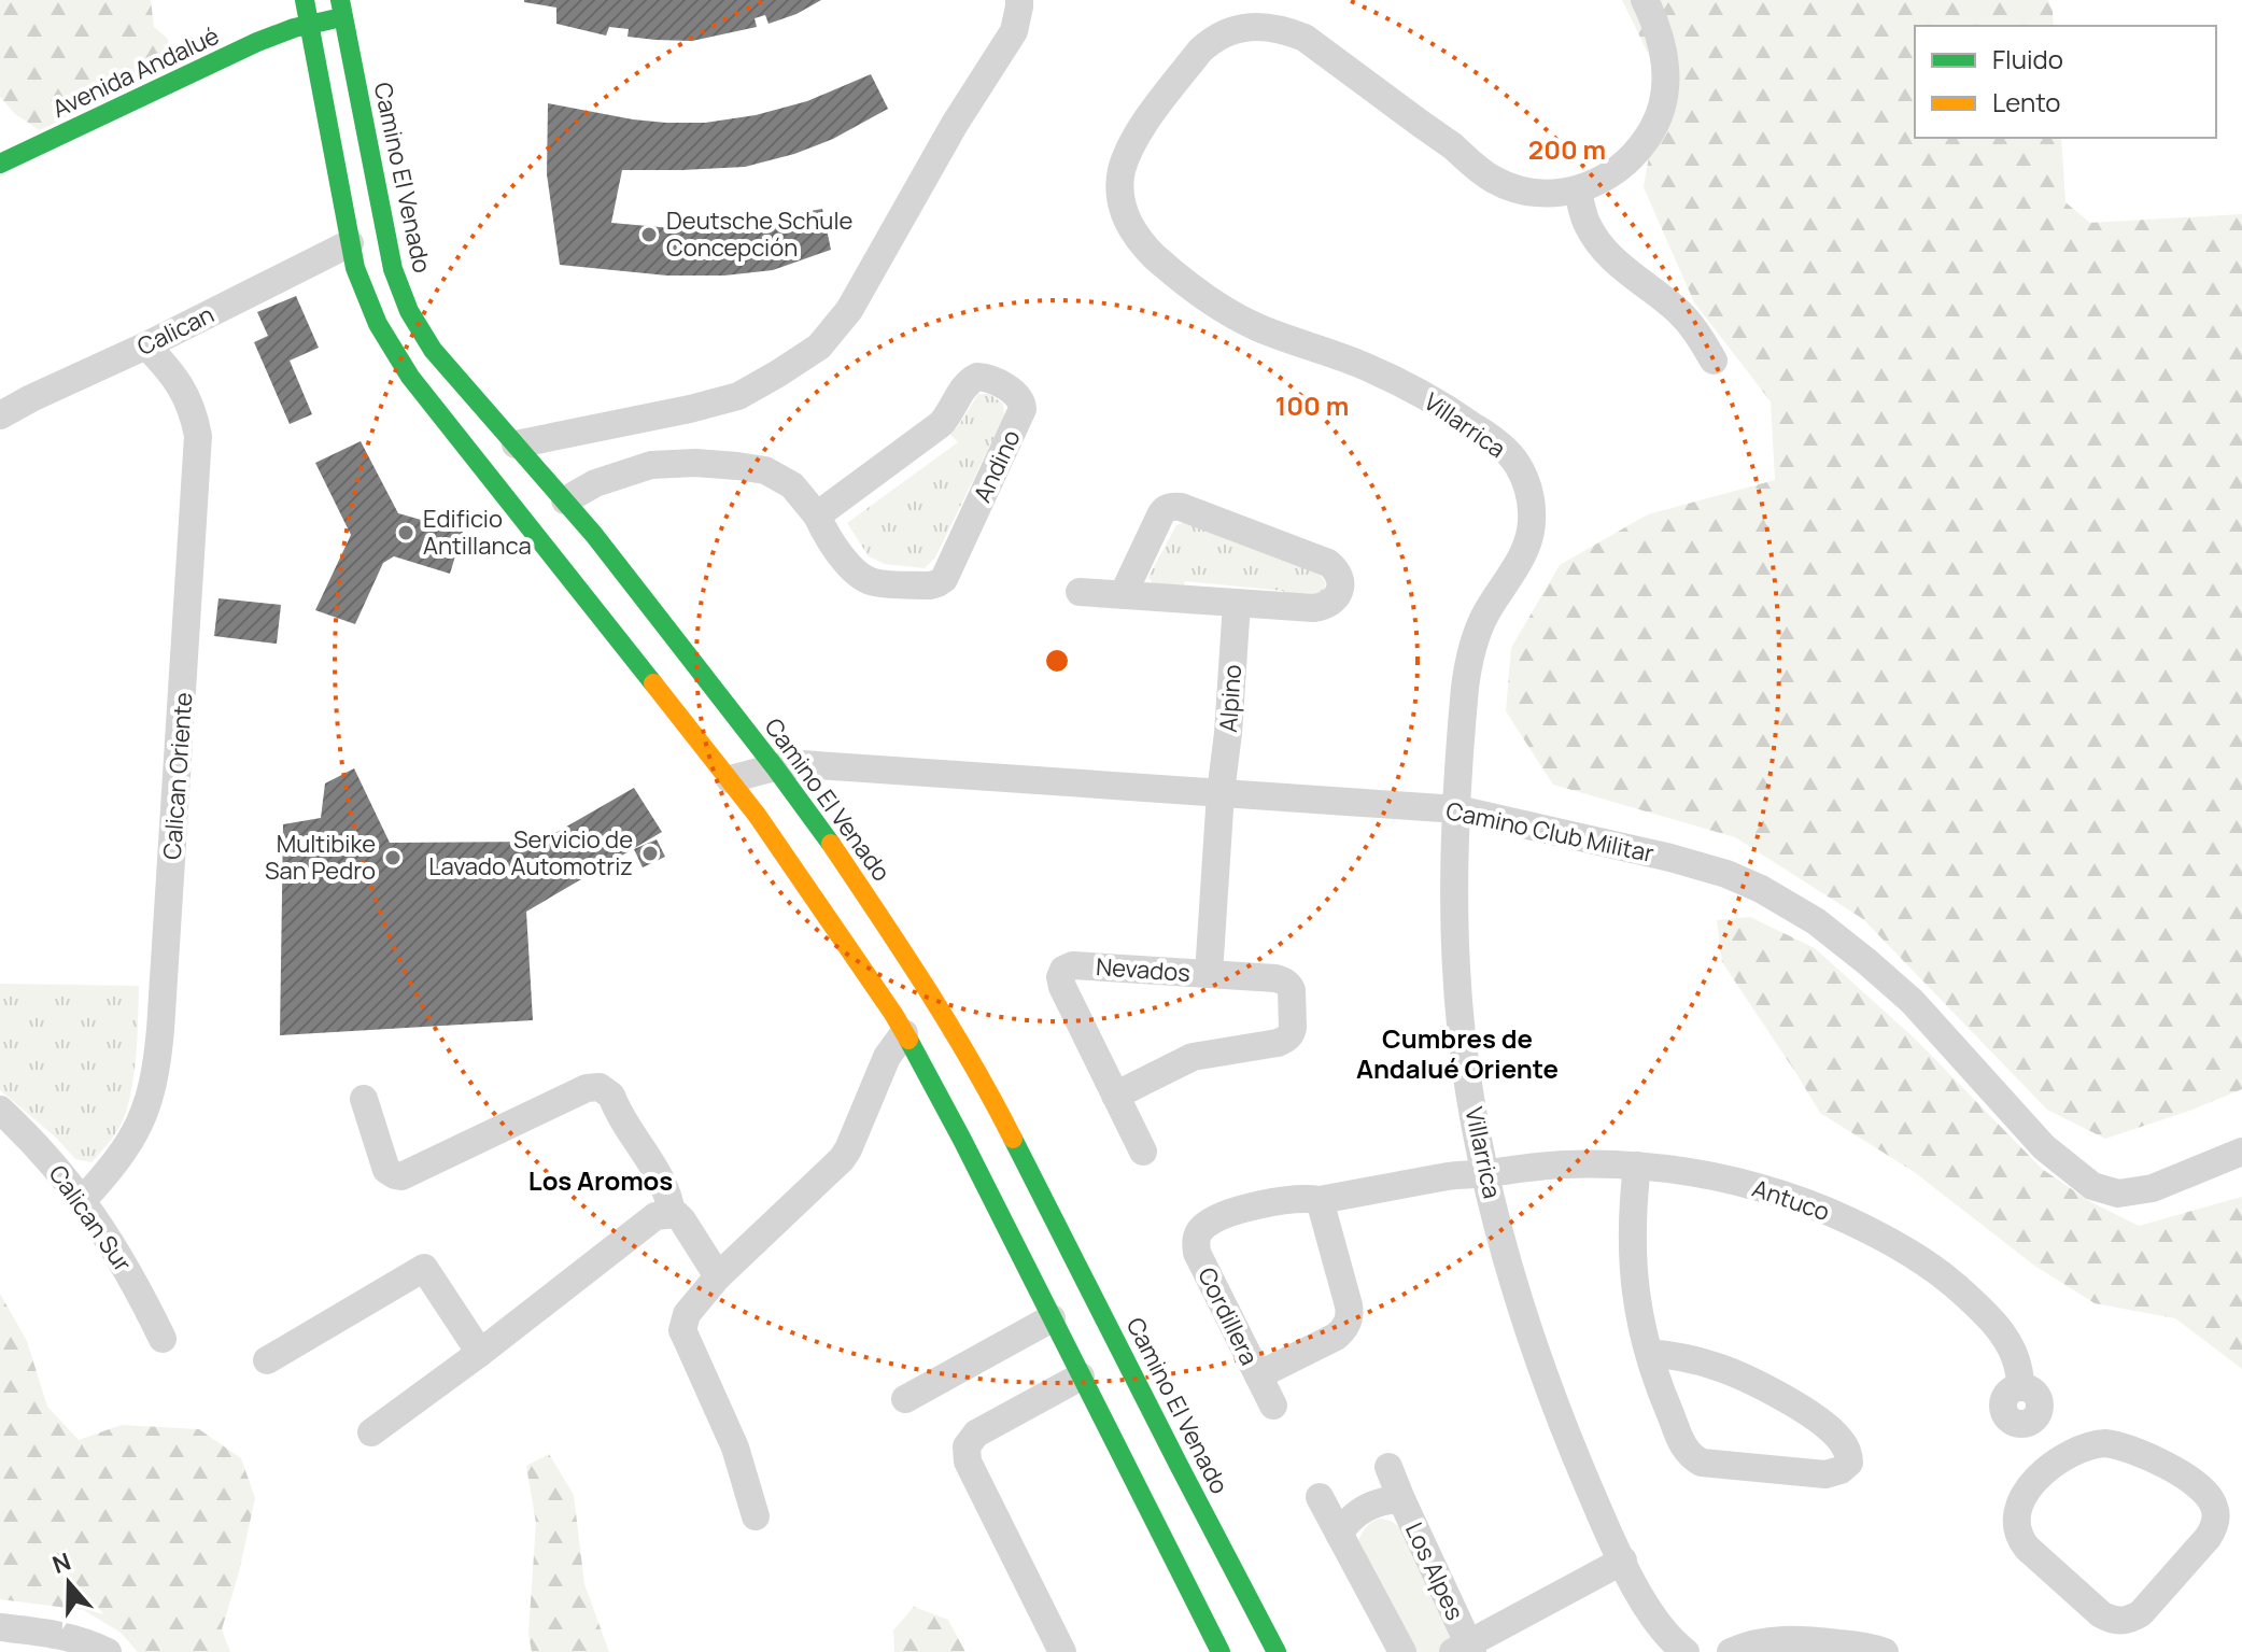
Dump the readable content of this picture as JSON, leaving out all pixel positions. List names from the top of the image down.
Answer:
{
  "streets": {
    "street": [
      "Avenida Andalué",
      "Camino El Venado",
      "Calican",
      "Villarrica",
      "Andino",
      "Alpino",
      "Calican Oriente",
      "Camino Club Militar",
      "Nevados",
      "Antuco",
      "Calican Sur",
      "Cordillera",
      "Los Alpes"
    ]
  },
  "crossings": [
    ["Avenida Andalué", "Camino El Venado"],
    ["Camino El Venado", "Andino"],
    ["Camino El Venado", "Camino Club Militar"],
    ["Calican", "Calican Oriente"],
    ["Villarrica", "Camino Club Militar"],
    ["Villarrica", "Antuco"],
    ["Villarrica", "Cordillera"],
    ["Villarrica", "Los Alpes"],
    ["Alpino", "Camino Club Militar"],
    ["Alpino", "Nevados"],
    ["Calican Oriente", "Calican Sur"],
    ["Camino Club Militar", "Nevados"],
    ["Antuco", "Cordillera"]
  ],
  "districts": ["Cumbres de Andalué Oriente", "Los Aromos"],
  "places": [
    "Deutsche Schule Concepción",
    "Edificio Antillanca",
    "Servicio de Lavado Automotriz",
    "Multibike San Pedro"
  ],
  "legend": ["Fluido", "Lento"],
  "north": "top",
  "rings": ["200 m", "100 m"]
}
